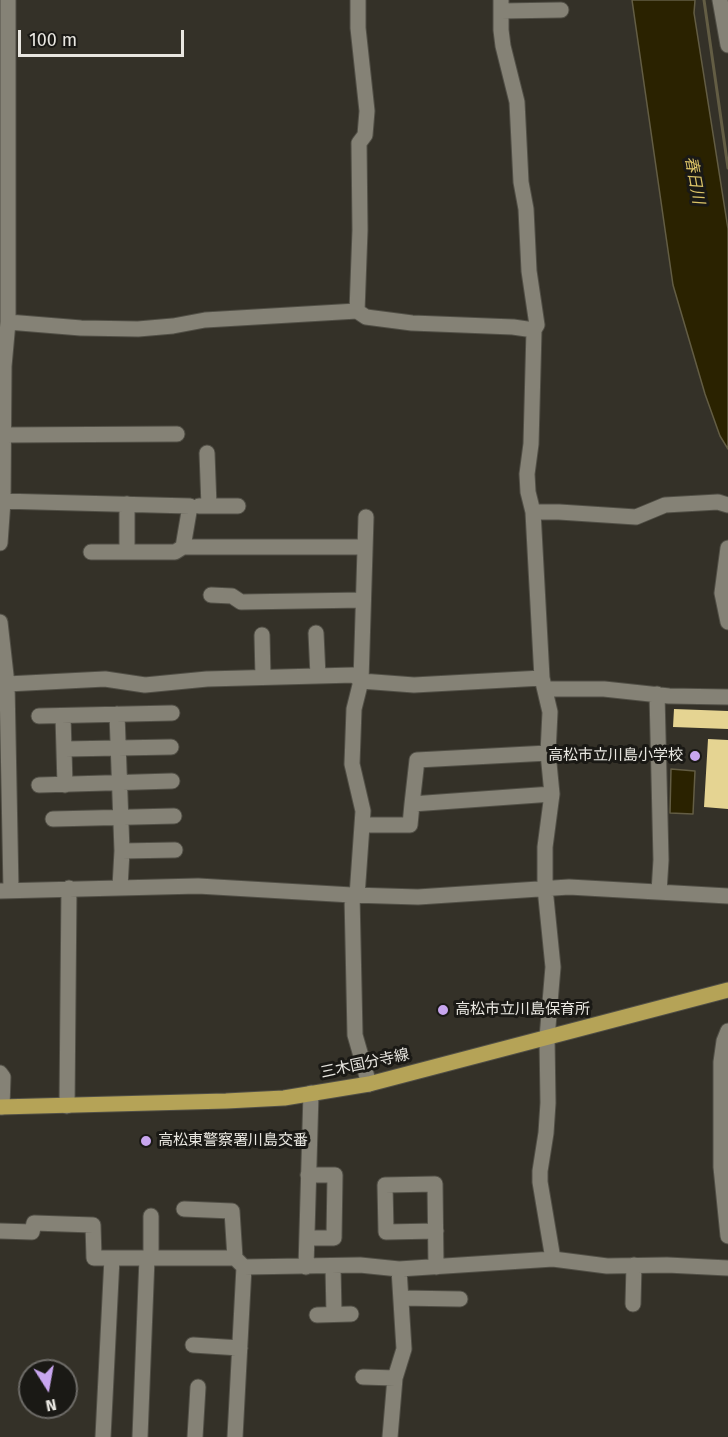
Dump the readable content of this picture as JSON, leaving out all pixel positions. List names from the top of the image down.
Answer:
{
  "streets": {
    "main road": ["三木国分寺線"]
  },
  "water": ["春日川"],
  "places": ["高松市立川島小学校", "高松市立川島保育所", "高松東警察署川島交番"],
  "scale_bar": "100 m",
  "north": "bottom"
}
